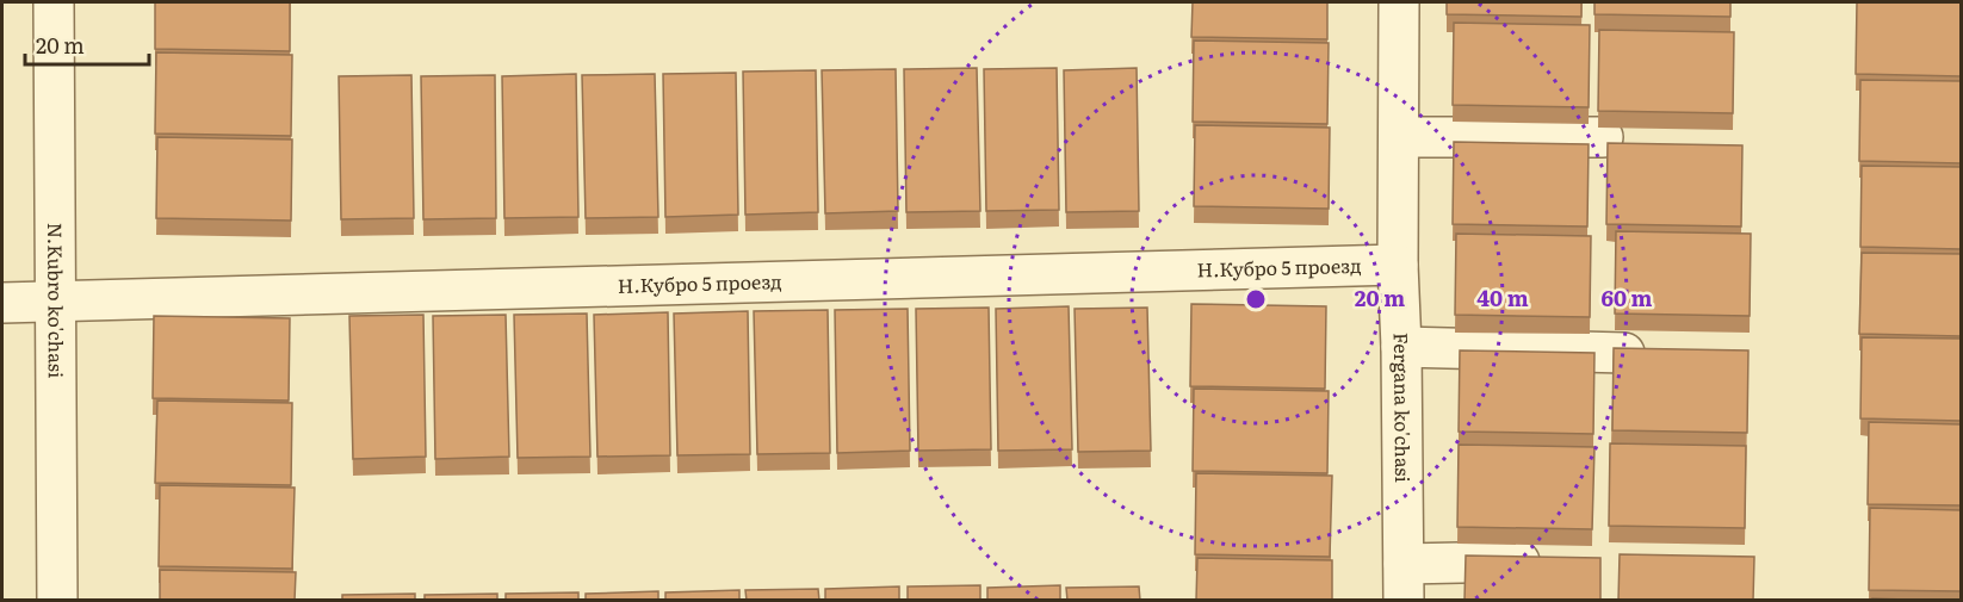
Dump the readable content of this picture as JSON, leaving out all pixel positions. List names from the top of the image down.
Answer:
{
  "streets": {
    "street": ["Н.Кубро 5 проезд", "N.Kubro ko'chasi", "Fergana ko'chasi"]
  },
  "crossings": [
    ["Н.Кубро 5 проезд", "N.Kubro ko'chasi"],
    ["Н.Кубро 5 проезд", "Fergana ko'chasi"]
  ],
  "scale_bar": "20 m",
  "rings": ["20 m", "40 m", "60 m"]
}
